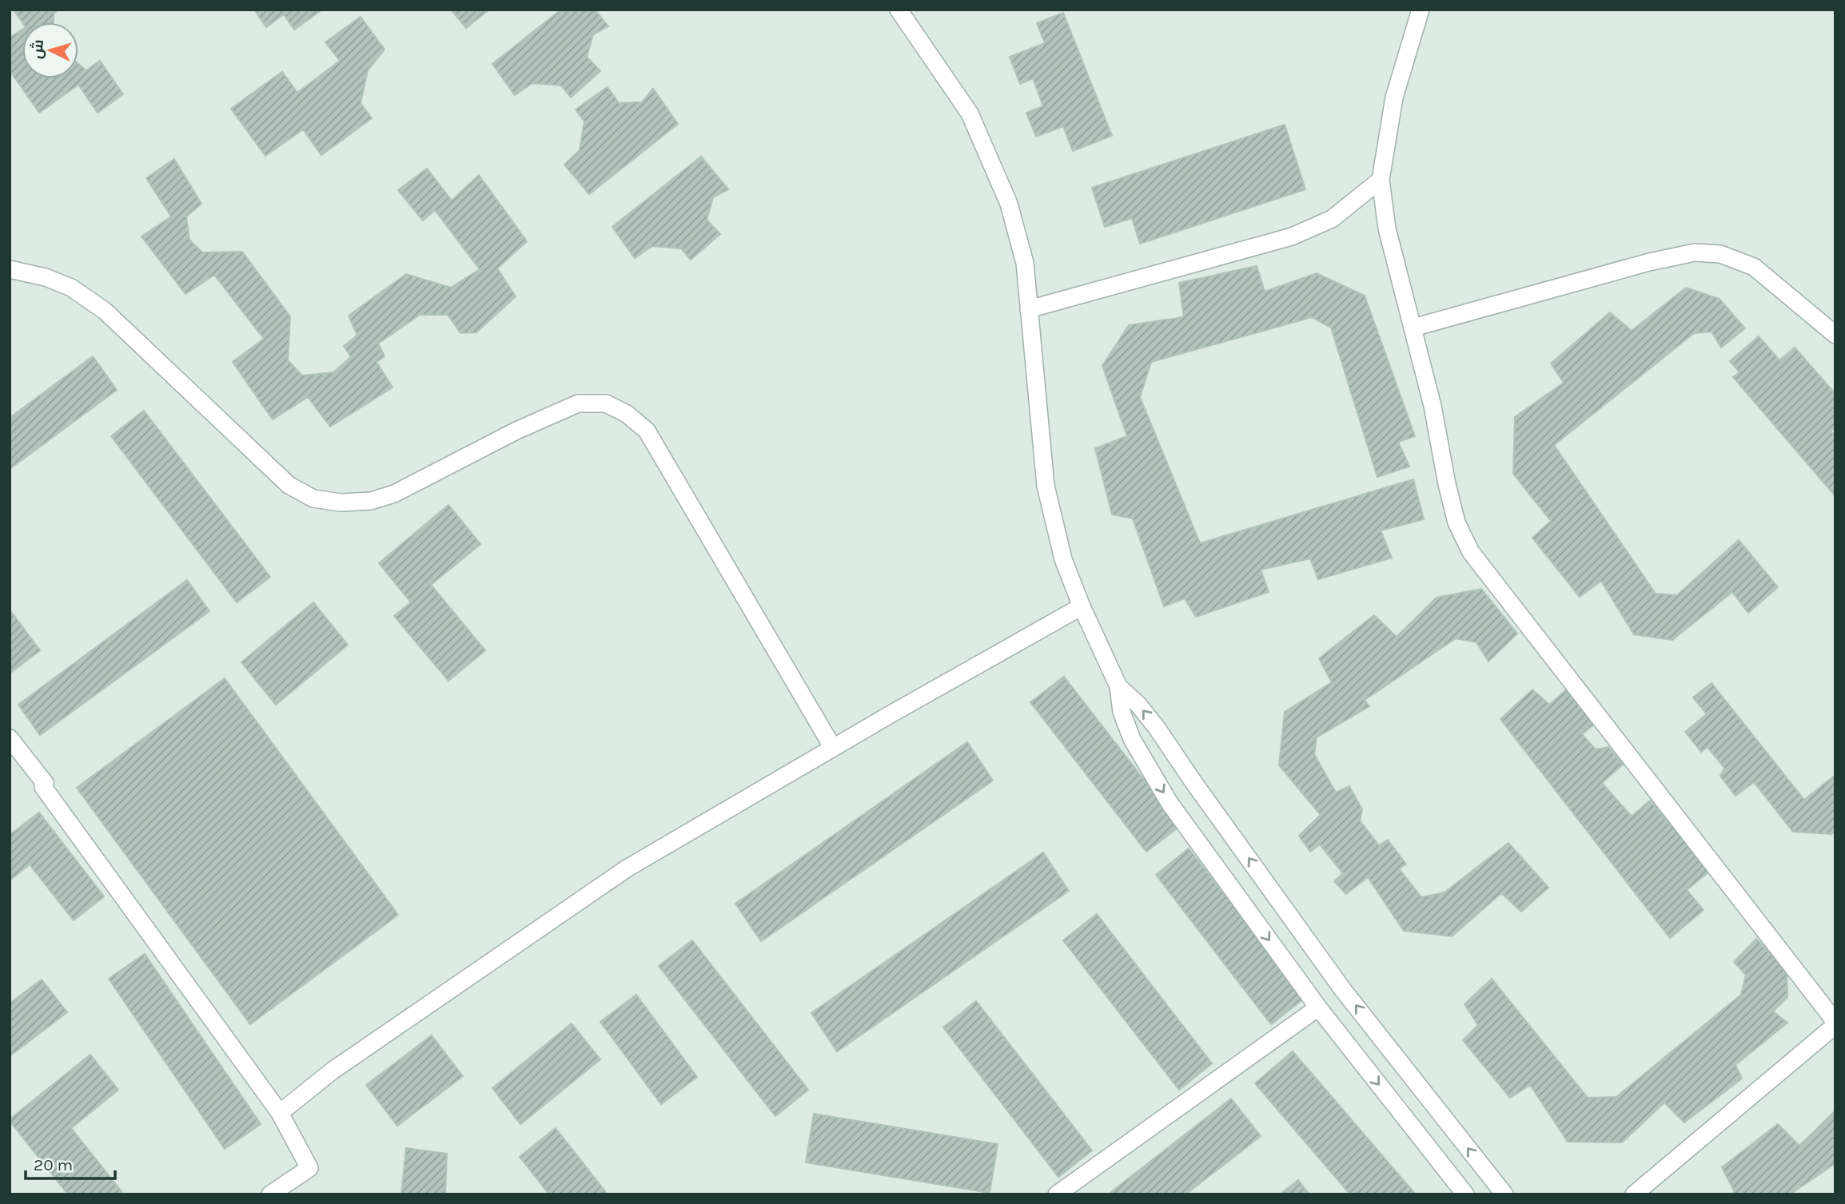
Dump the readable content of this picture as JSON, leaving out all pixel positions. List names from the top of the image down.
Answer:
{
  "scale_bar": "20 m",
  "north": "left"
}
